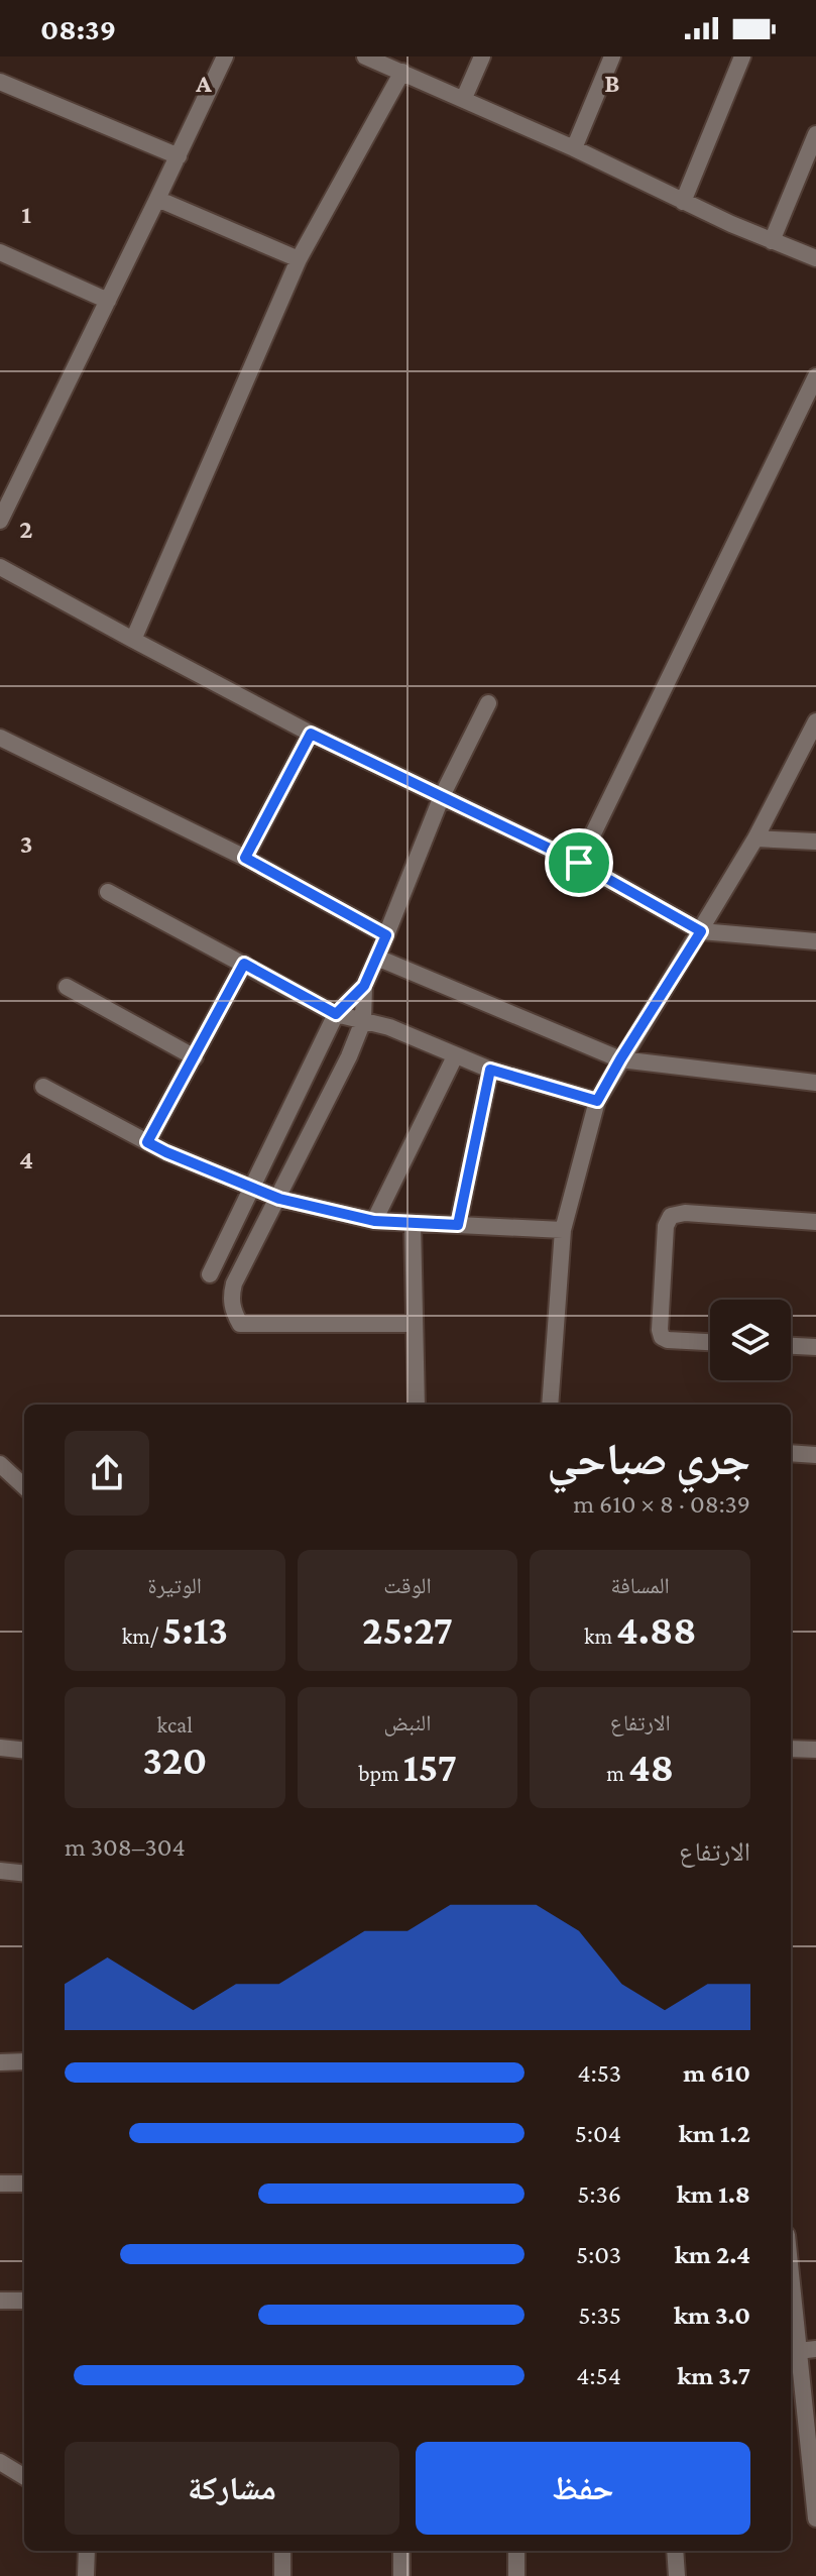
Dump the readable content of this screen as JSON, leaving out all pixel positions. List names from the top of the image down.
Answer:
{
  "page": {
    "status": "08:39",
    "heading": ["جري صباحي", "08:39 · 8 × 610 m"],
    "stats": [
      ["المسافة", "4.88 km"],
      ["الوقت", "25:27"],
      ["الوتيرة", "5:13 /km"],
      ["الارتفاع", "48 m"],
      ["النبض", "157 bpm"],
      ["kcal", "320"]
    ],
    "chart": ["الارتفاع", "304–308 m"],
    "list": [
      {
        "name": "610 m",
        "note": "4:53"
      },
      {
        "name": "1.2 km",
        "note": "5:04"
      },
      {
        "name": "1.8 km",
        "note": "5:36"
      },
      {
        "name": "2.4 km",
        "note": "5:03"
      },
      {
        "name": "3.0 km",
        "note": "5:35"
      },
      {
        "name": "3.7 km",
        "note": "4:54"
      }
    ],
    "buttons": ["حفظ", "مشاركة"]
  },
  "grid": {
    "columns": ["A", "B"],
    "rows": [
      "1",
      "2",
      "3",
      "4"
    ]
  }
}
